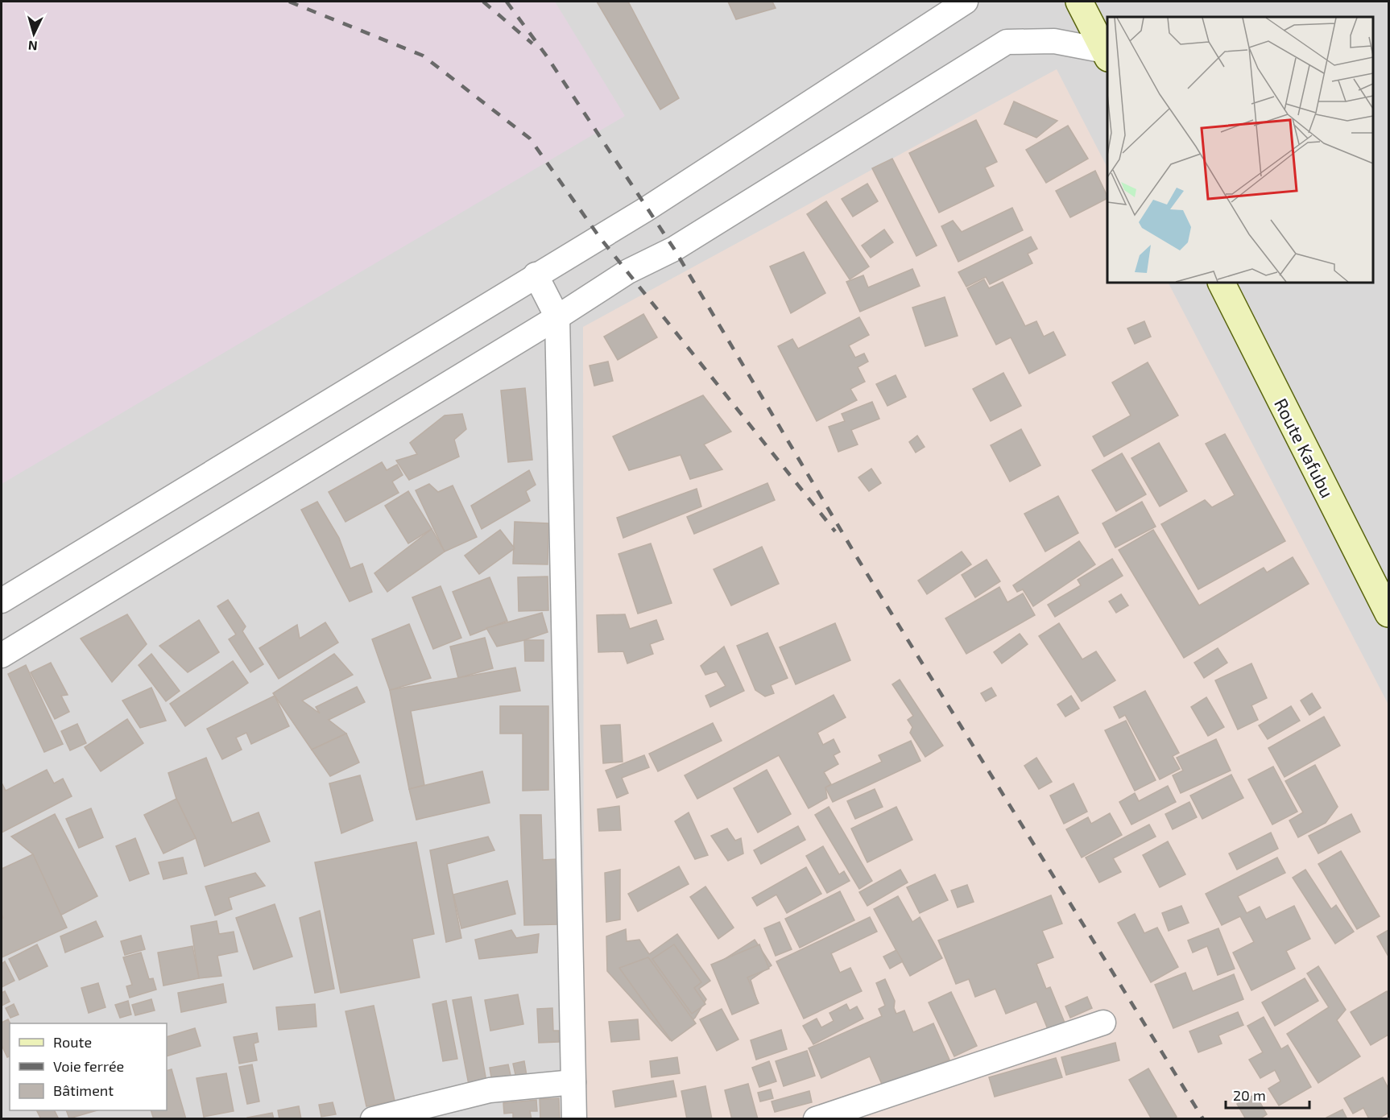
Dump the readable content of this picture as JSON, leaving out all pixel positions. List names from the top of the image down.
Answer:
{
  "streets": {
    "main road": ["Route Kafubu"]
  },
  "legend": ["Route", "Voie ferrée", "Bâtiment"],
  "scale_bar": "20 m",
  "north": "bottom"
}
